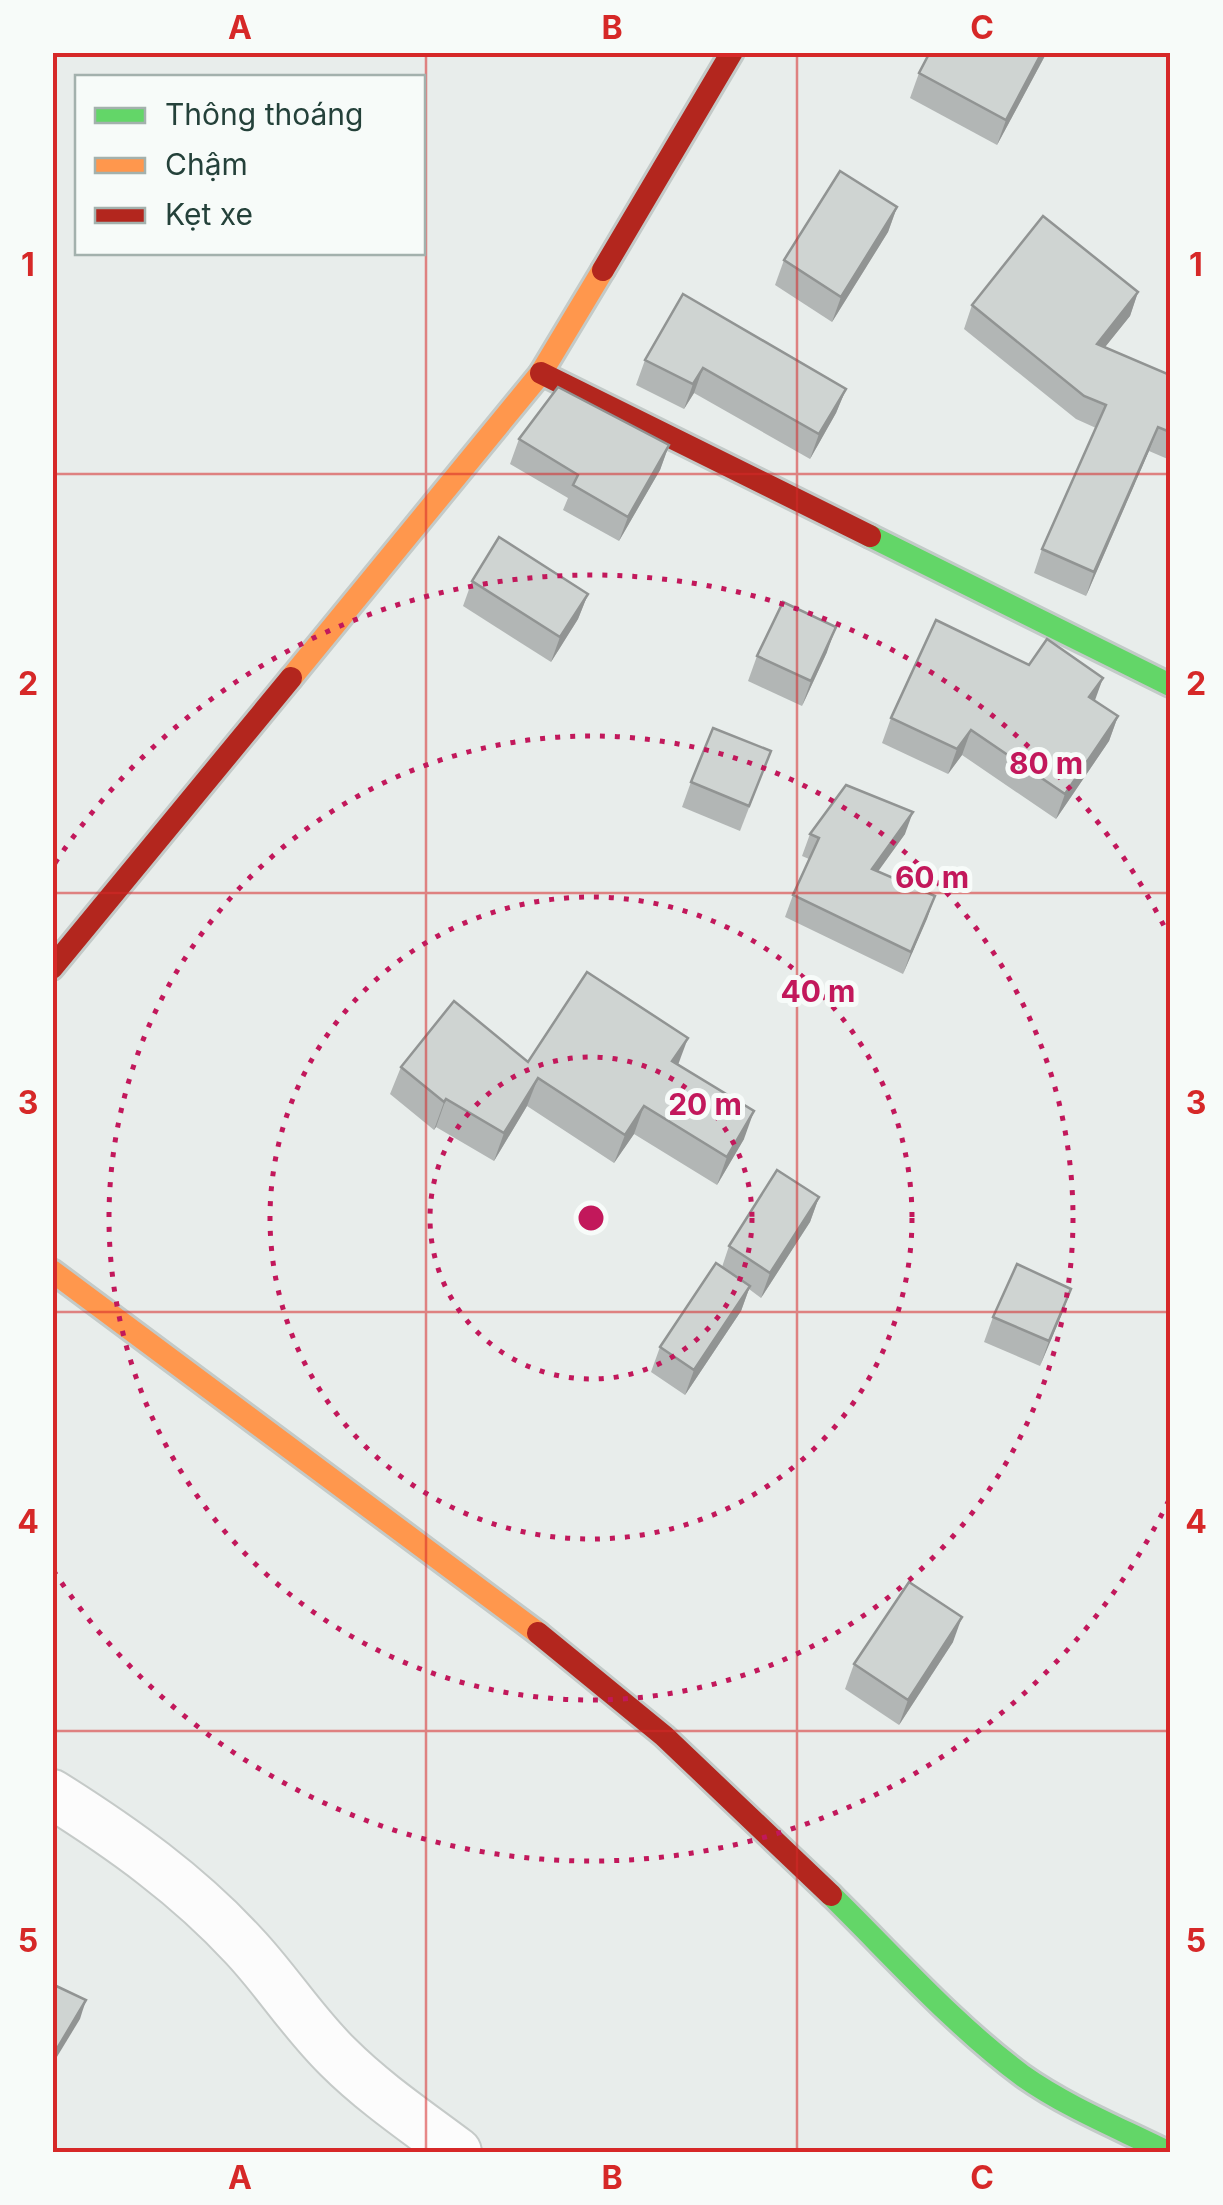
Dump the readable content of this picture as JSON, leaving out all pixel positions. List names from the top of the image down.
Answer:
{
  "legend": ["Thông thoáng", "Chậm", "Kẹt xe"],
  "grid": {
    "columns": ["A", "B", "C"],
    "rows": [
      "1",
      "2",
      "3",
      "4",
      "5"
    ]
  },
  "rings": [
    "80 m",
    "60 m",
    "40 m",
    "20 m"
  ]
}
